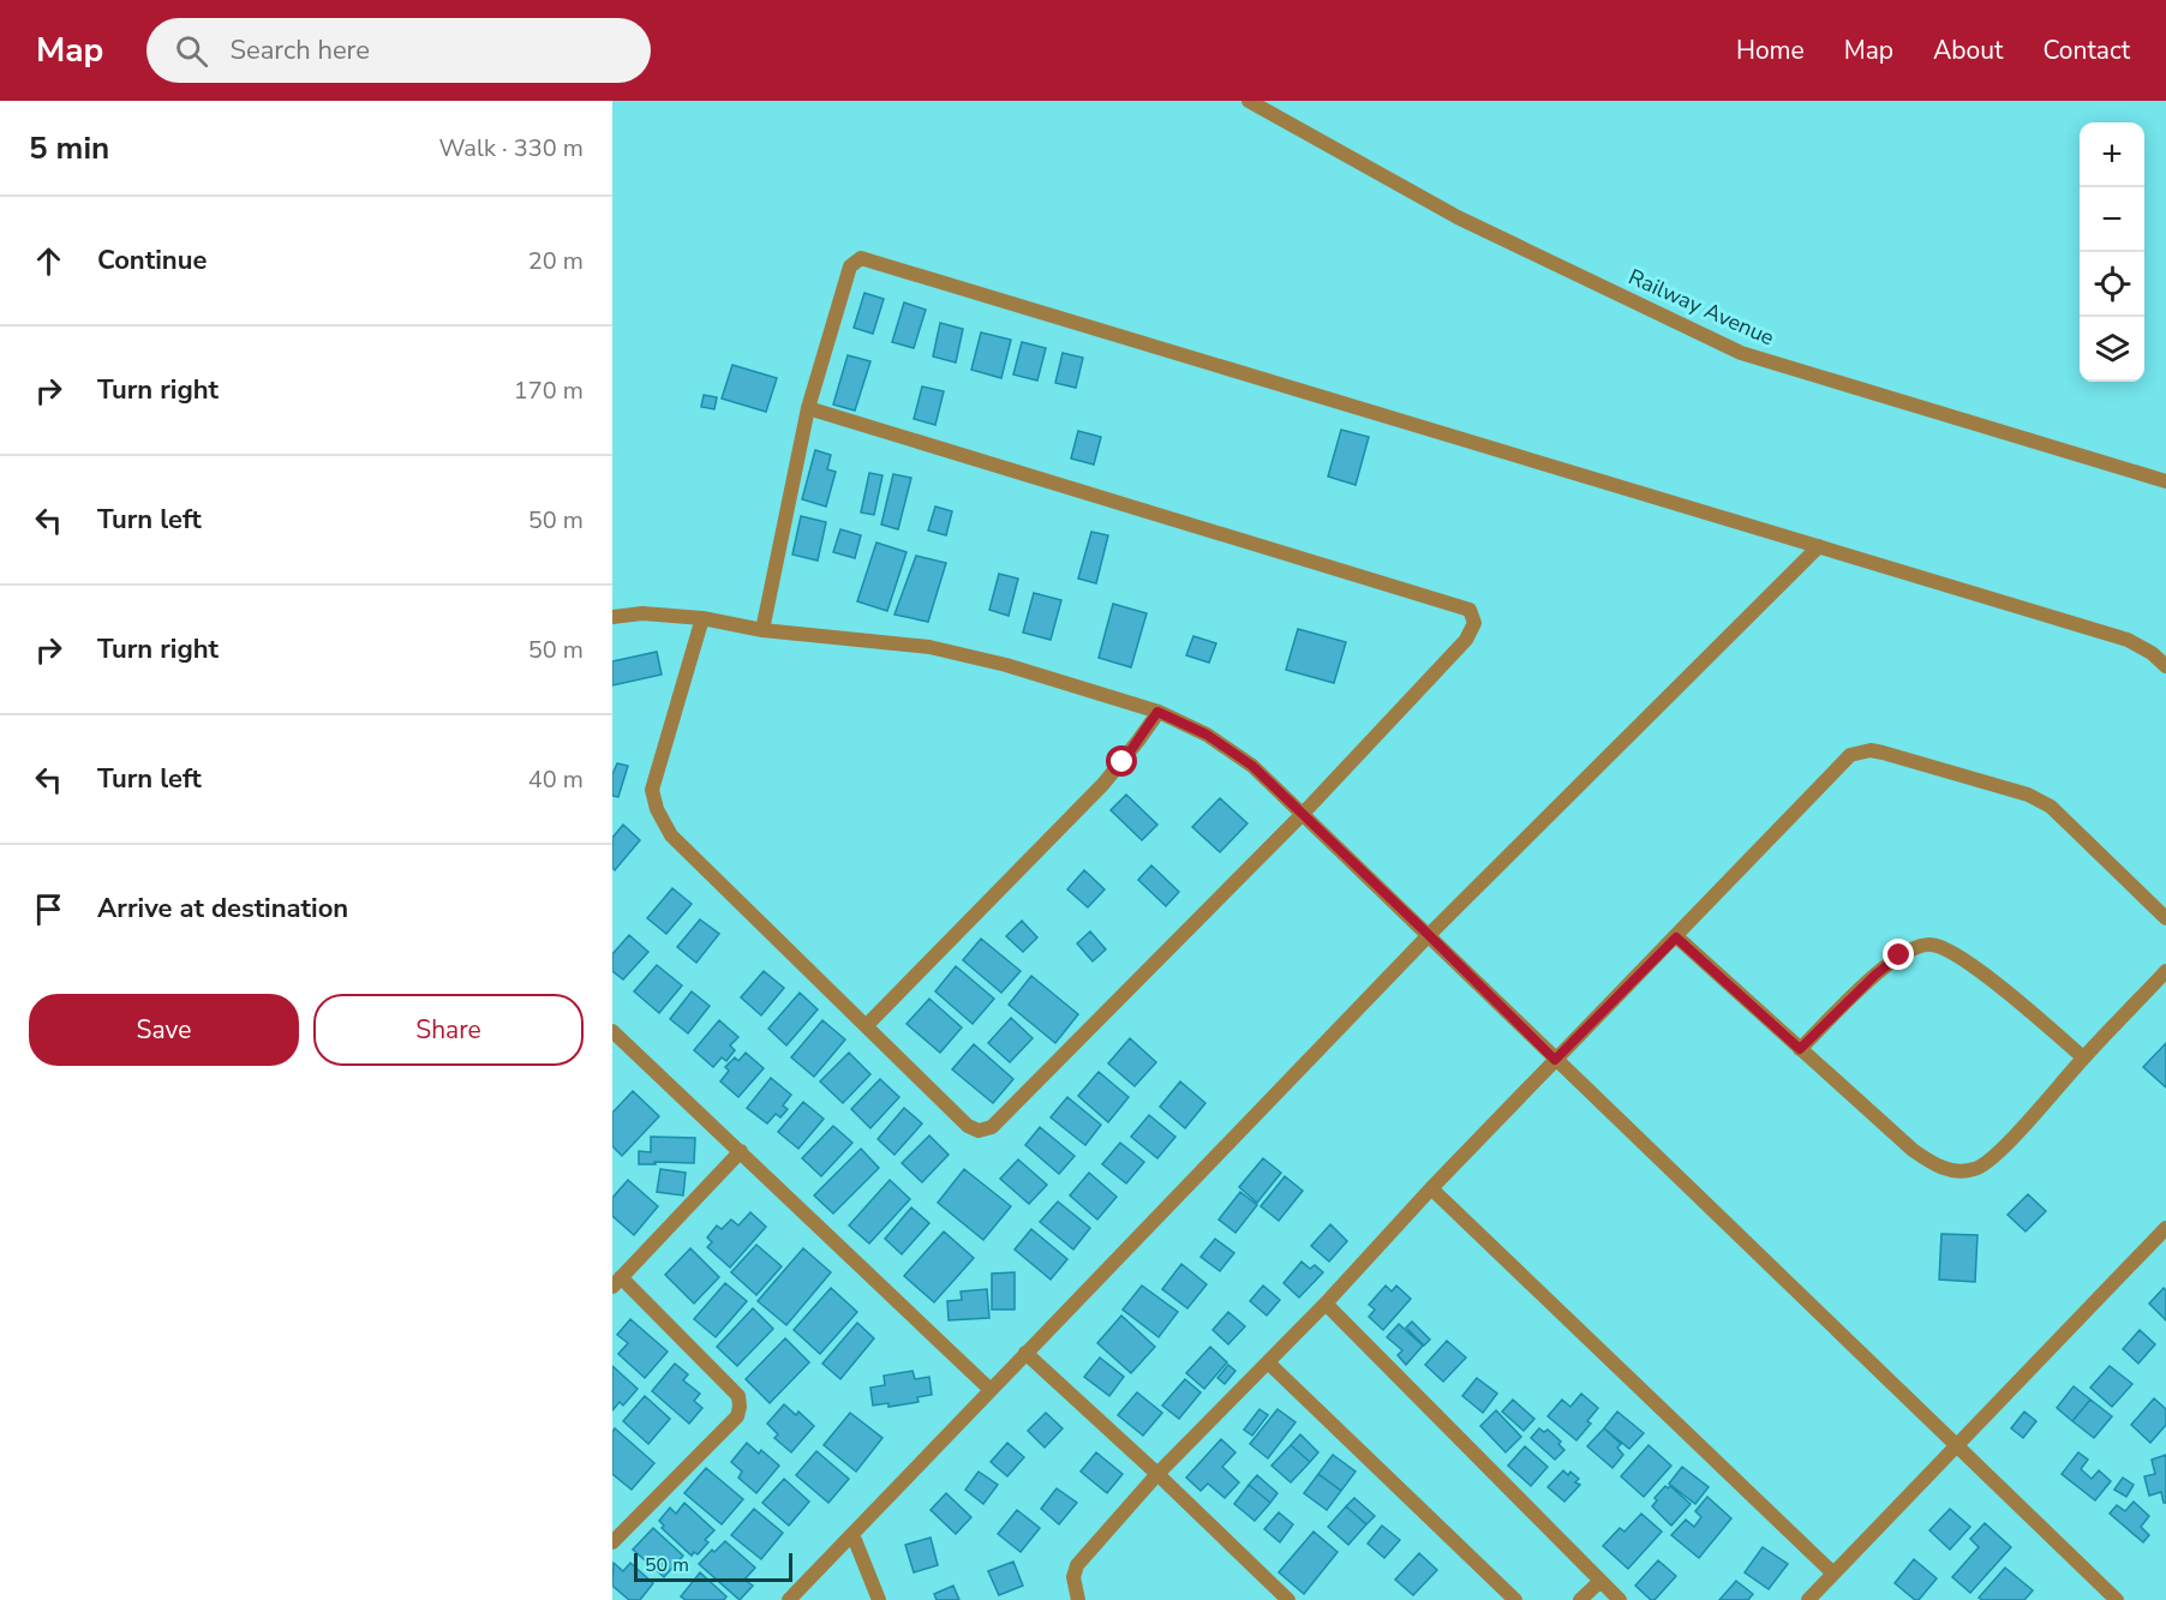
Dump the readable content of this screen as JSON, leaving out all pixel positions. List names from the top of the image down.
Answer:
{
  "streets": {
    "street": ["Railway Avenue"]
  },
  "scale_bar": "50 m",
  "page": {
    "header": "Map",
    "search": "Search here",
    "nav": [
      "Home",
      "Map",
      "About",
      "Contact"
    ],
    "heading": ["5 min", "Walk · 330 m"],
    "map_buttons": ["+", "−"],
    "list": [
      ["Continue", "20 m"],
      ["Turn right", "170 m"],
      ["Turn left", "50 m"],
      ["Turn right", "50 m"],
      ["Turn left", "40 m"],
      "Arrive at destination"
    ],
    "buttons": ["Save", "Share"],
    "scale": "50 m"
  }
}
